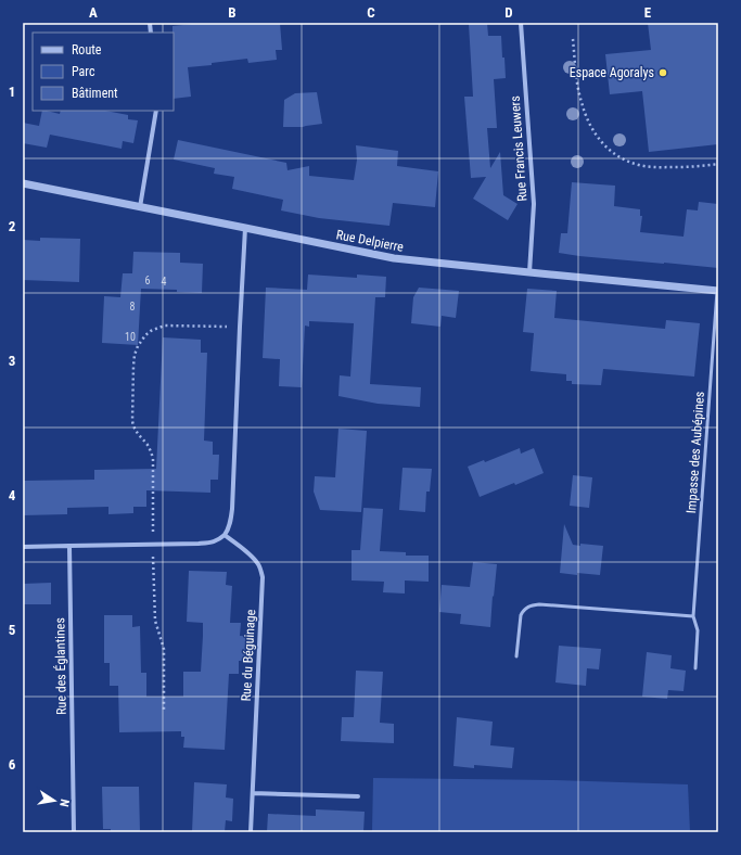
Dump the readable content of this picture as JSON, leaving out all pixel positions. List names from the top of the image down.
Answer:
{
  "streets": {
    "street": [
      "Rue Francis Leuwers",
      "Rue Delpierre",
      "Rue du Béguinage",
      "Rue des Églantines"
    ],
    "lane": ["Impasse des Aubépines"]
  },
  "crossings": [
    ["Rue Francis Leuwers", "Rue Delpierre"],
    ["Rue Delpierre", "Impasse des Aubépines"]
  ],
  "places": ["Espace Agoralys"],
  "house_numbers": [
    "6",
    "4",
    "8",
    "10"
  ],
  "legend": ["Route", "Parc", "Bâtiment"],
  "north": "right",
  "grid": {
    "columns": [
      "A",
      "B",
      "C",
      "D",
      "E"
    ],
    "rows": [
      "1",
      "2",
      "3",
      "4",
      "5",
      "6"
    ]
  }
}
